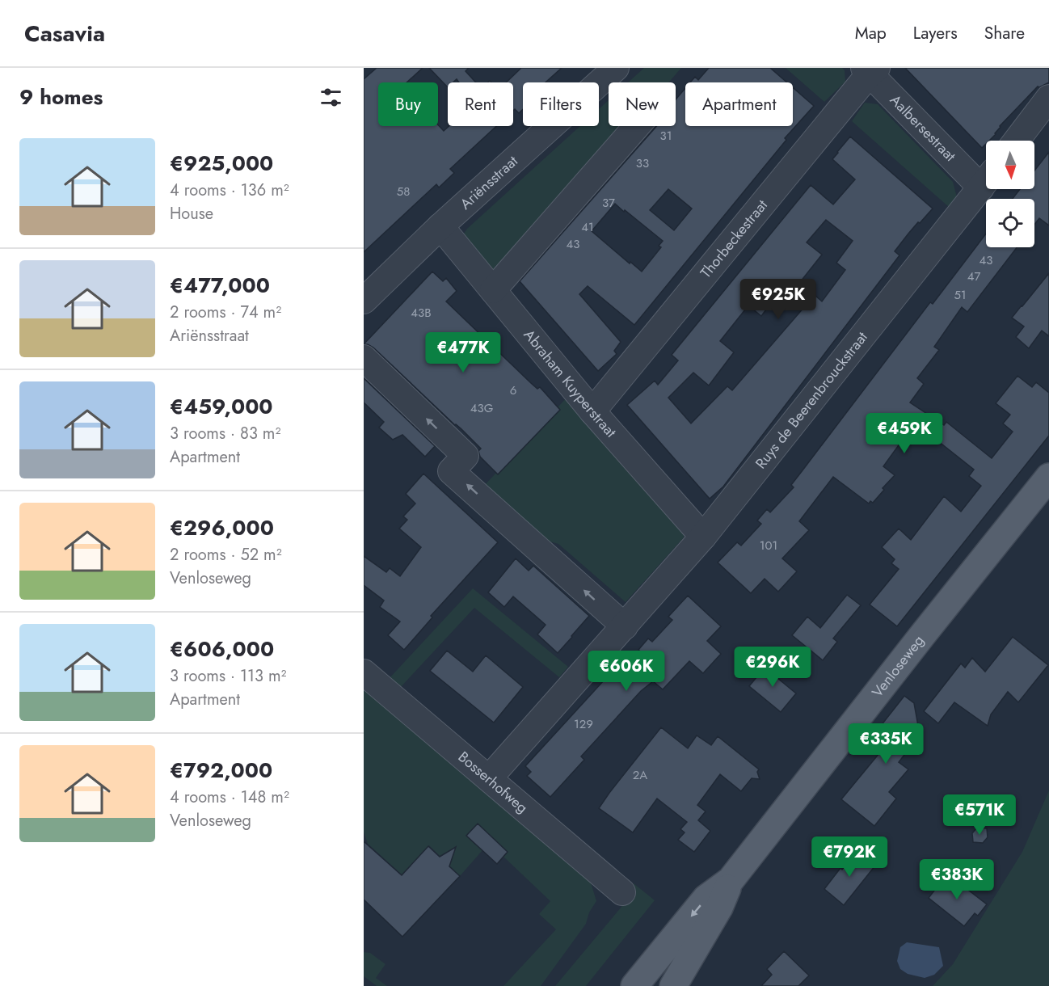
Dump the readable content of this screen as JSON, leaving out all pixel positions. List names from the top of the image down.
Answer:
{
  "streets": {
    "main road": ["Venloseweg"],
    "street": [
      "Aalbersestraat",
      "Ariënsstraat",
      "Thorbeckestraat",
      "Abraham Kuyperstraat",
      "Ruys de Beerenbrouckstraat",
      "Bosserhofweg"
    ]
  },
  "crossings": [
    ["Aalbersestraat", "Thorbeckestraat"],
    ["Ariënsstraat", "Abraham Kuyperstraat"],
    ["Thorbeckestraat", "Abraham Kuyperstraat"],
    ["Abraham Kuyperstraat", "Ruys de Beerenbrouckstraat"],
    ["Ruys de Beerenbrouckstraat", "Bosserhofweg"]
  ],
  "house_numbers": [
    "31",
    "33",
    "58",
    "37",
    "41",
    "43",
    "43",
    "47",
    "51",
    "43B",
    "6",
    "43G",
    "101",
    "129",
    "2A"
  ],
  "north": "bottom",
  "page": {
    "header": "Casavia",
    "nav": ["Map", "Layers", "Share"],
    "heading": "9 homes",
    "chip": [
      "Buy",
      "Rent",
      "Filters",
      "New",
      "Apartment"
    ],
    "list": [
      {
        "name": "€925,000",
        "note": "4 rooms · 136 m² · House"
      },
      {
        "name": "€477,000",
        "note": "2 rooms · 74 m² · Ariënsstraat"
      },
      {
        "name": "€459,000",
        "note": "3 rooms · 83 m² · Apartment"
      },
      {
        "name": "€296,000",
        "note": "2 rooms · 52 m² · Venloseweg"
      },
      {
        "name": "€606,000",
        "note": "3 rooms · 113 m² · Apartment"
      },
      {
        "name": "€792,000",
        "note": "4 rooms · 148 m² · Venloseweg"
      }
    ],
    "price": [
      "€925K",
      "€477K",
      "€459K",
      "€296K",
      "€606K",
      "€335K",
      "€571K",
      "€792K",
      "€383K"
    ]
  }
}
